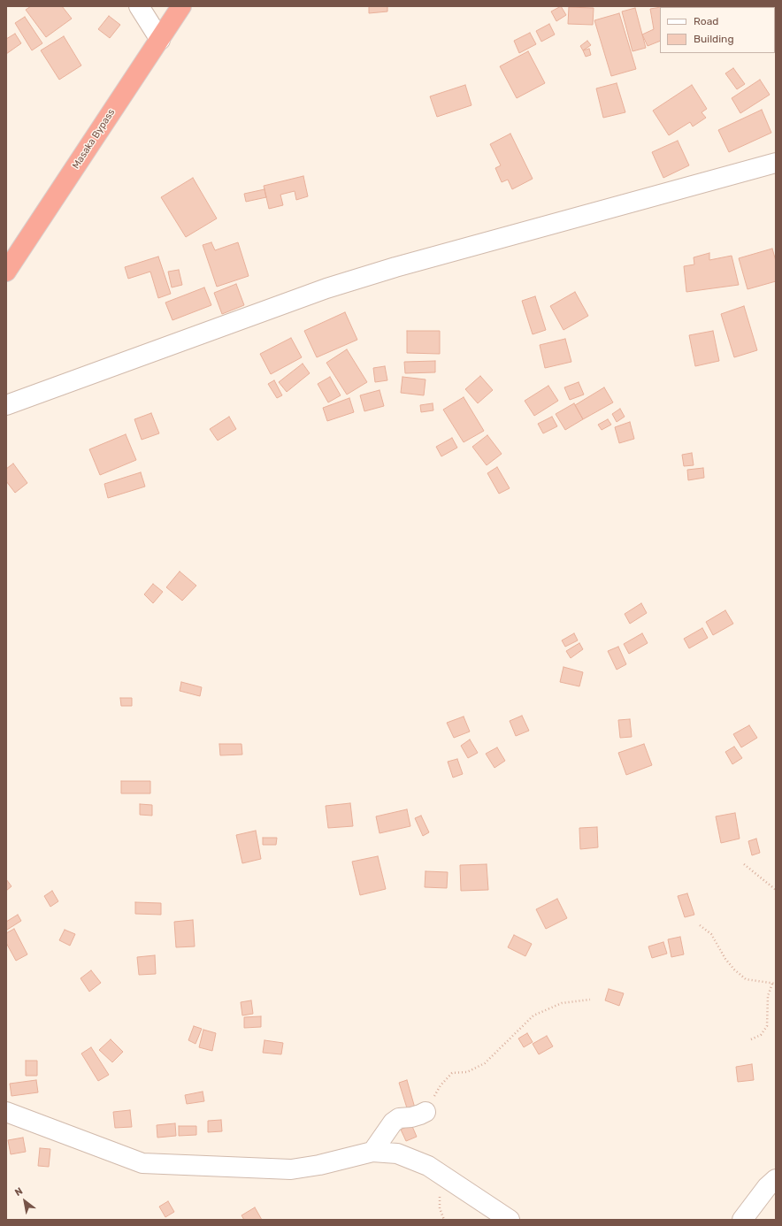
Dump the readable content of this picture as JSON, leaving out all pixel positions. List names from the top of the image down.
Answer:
{
  "streets": {
    "highway": ["Masaka Bypass"]
  },
  "legend": ["Road", "Building"],
  "north": "top left"
}
